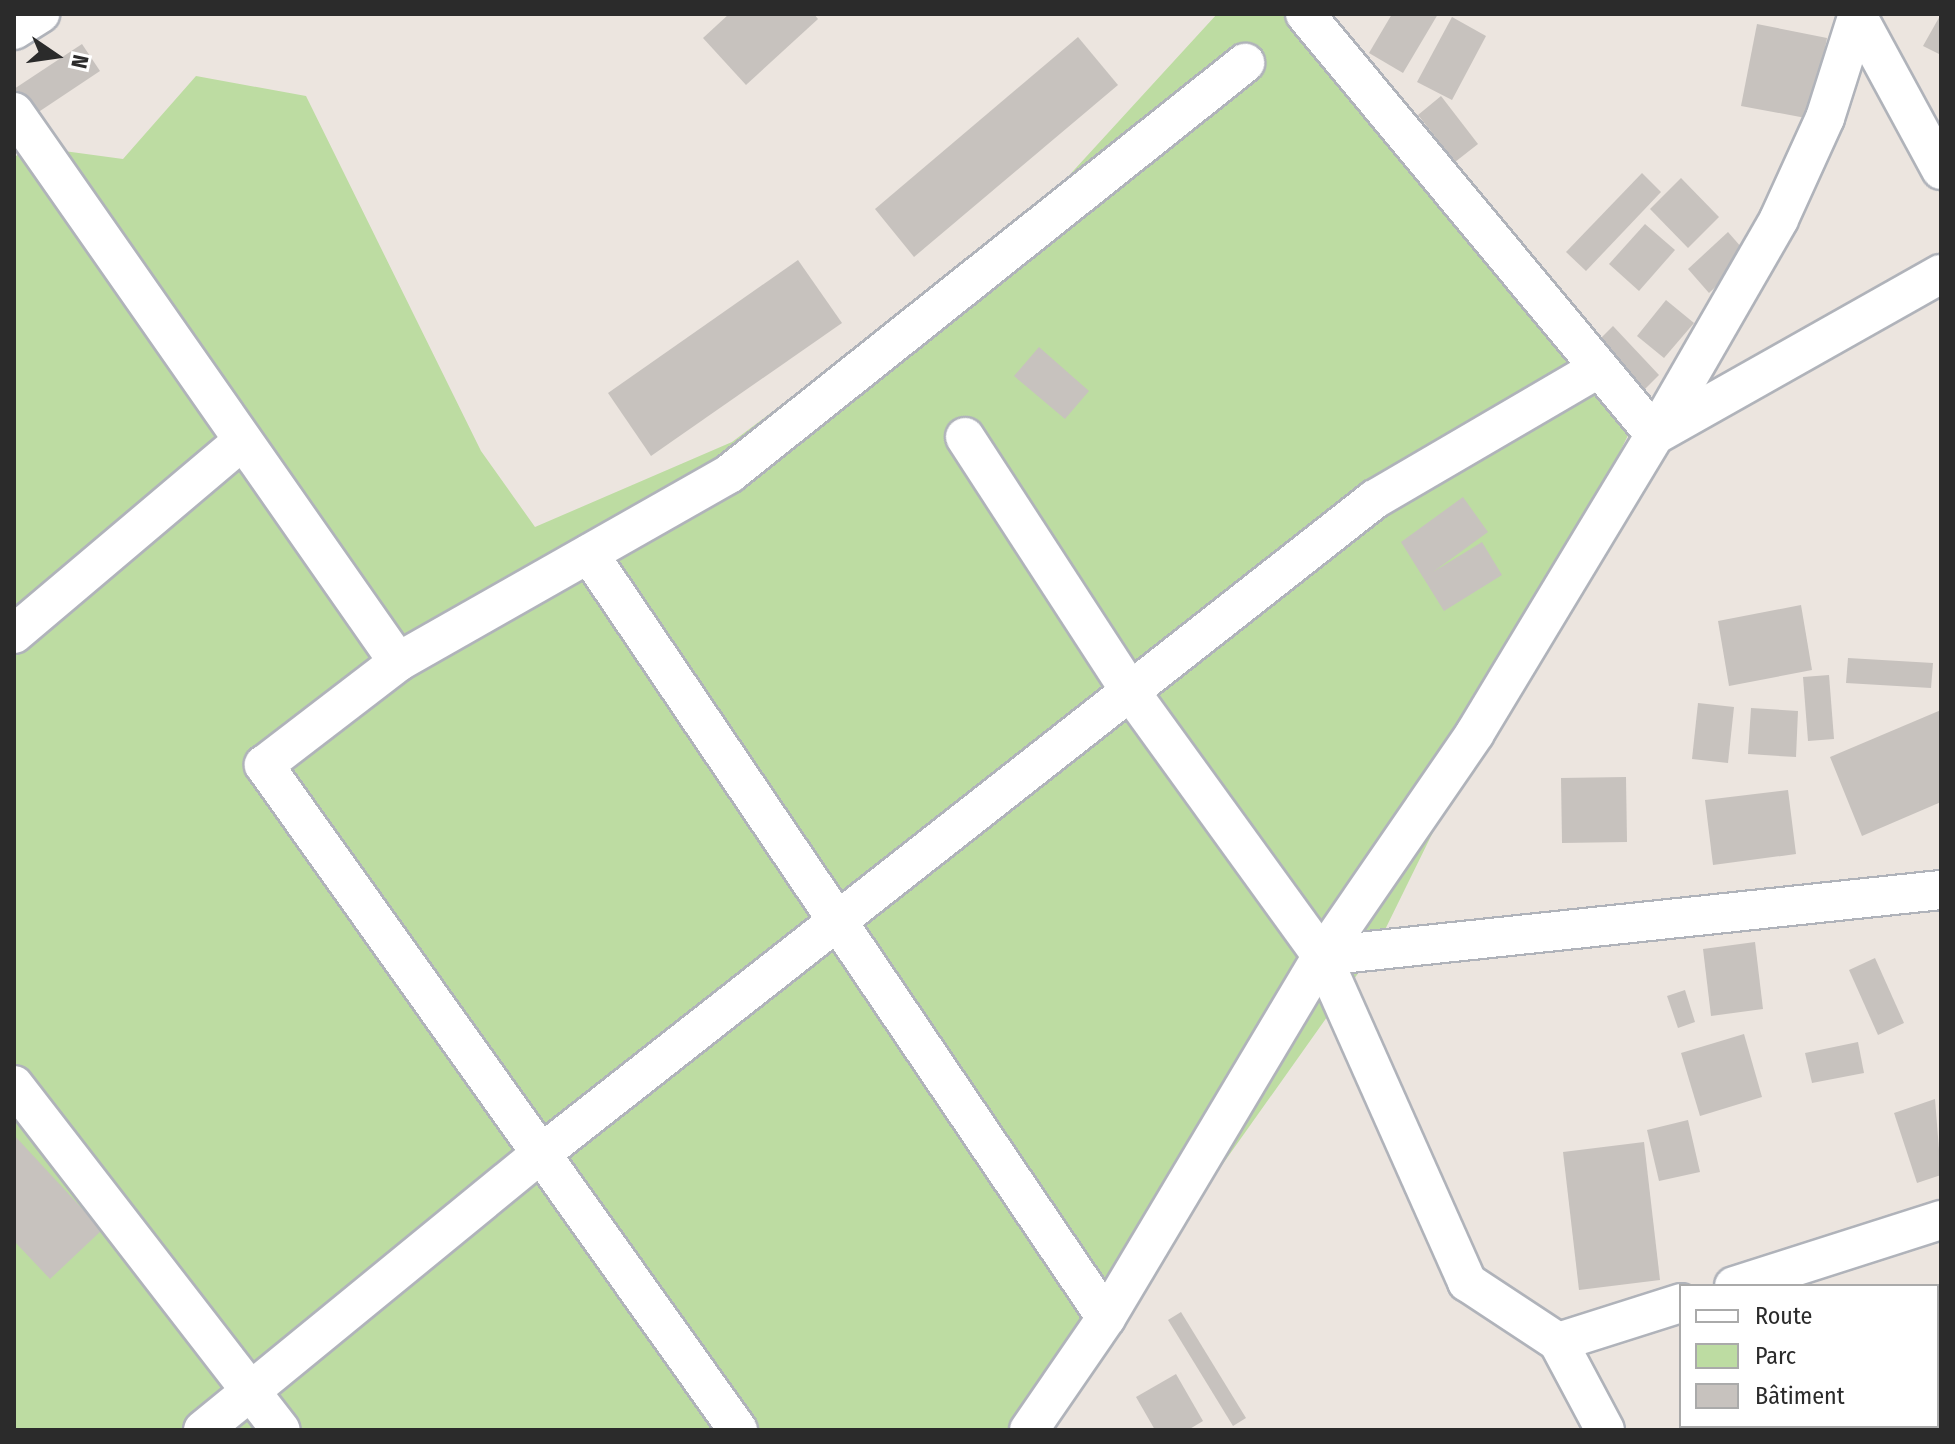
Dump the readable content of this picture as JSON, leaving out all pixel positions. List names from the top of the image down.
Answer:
{
  "legend": ["Route", "Parc", "Bâtiment"],
  "north": "right"
}
